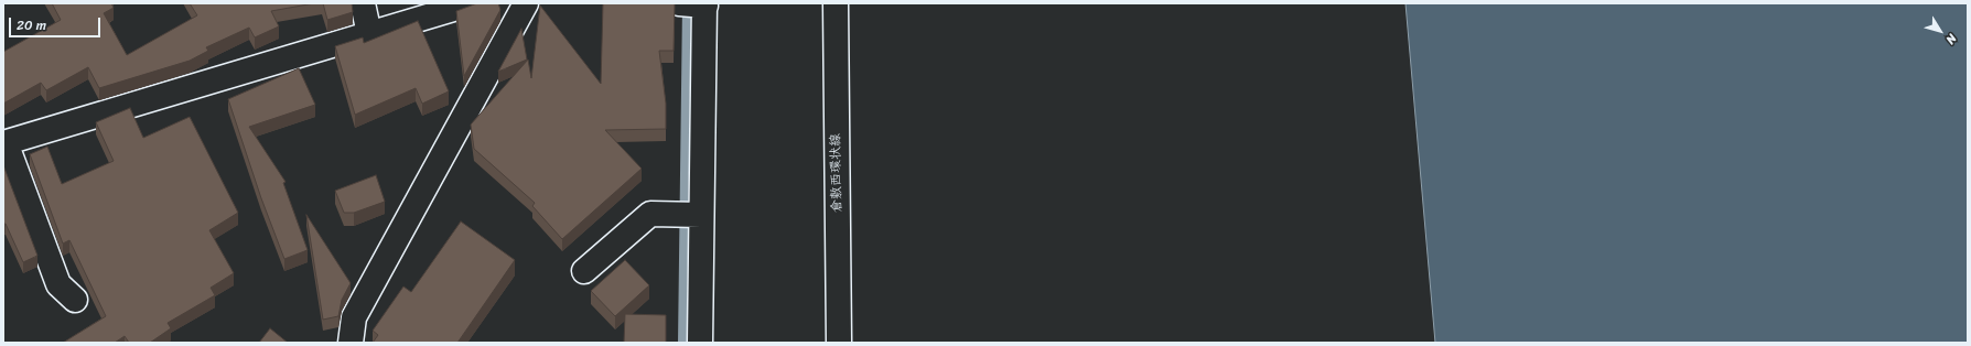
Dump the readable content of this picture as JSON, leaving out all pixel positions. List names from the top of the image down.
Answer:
{
  "streets": {
    "street": ["倉敷西環状線"]
  },
  "scale_bar": "20 m",
  "north": "bottom right"
}
